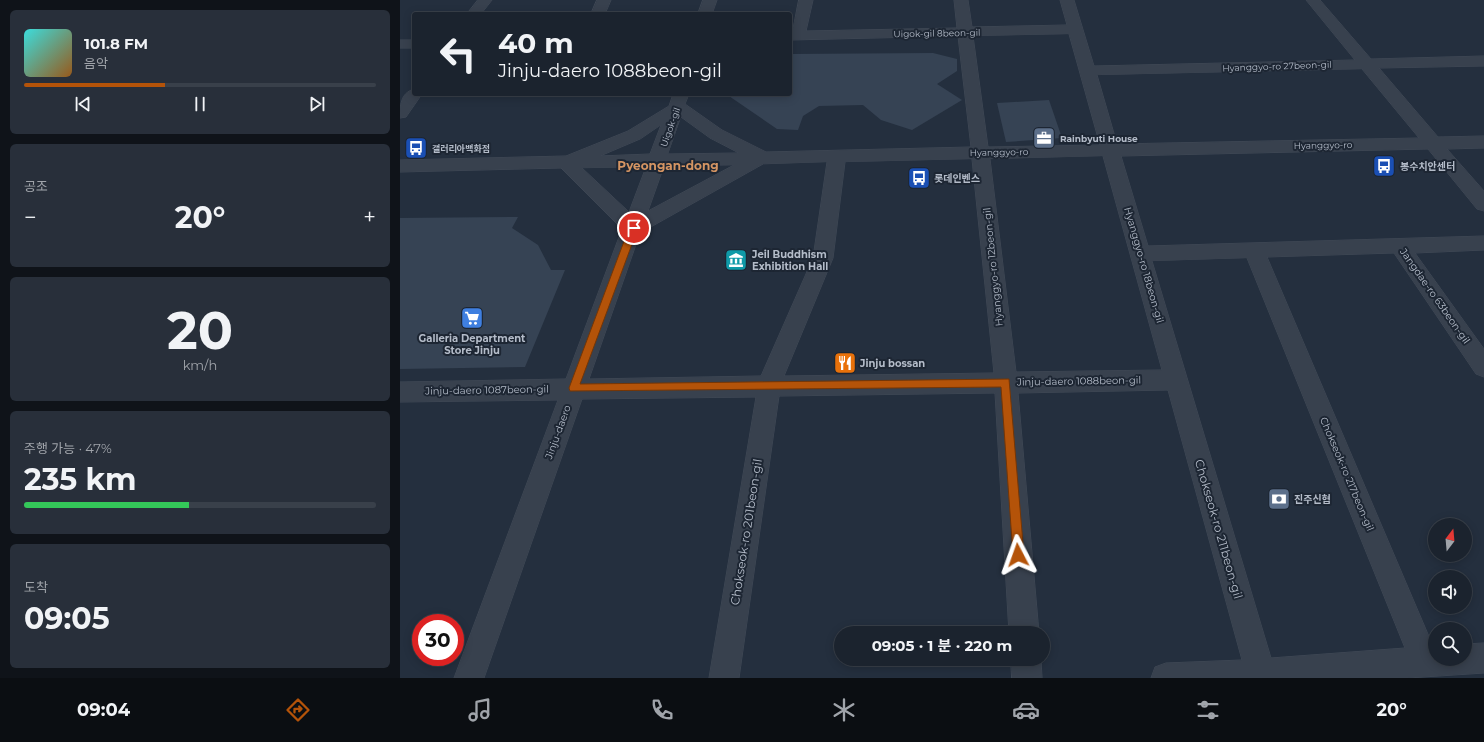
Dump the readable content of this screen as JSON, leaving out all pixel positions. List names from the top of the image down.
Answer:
{
  "streets": {
    "street": [
      "Uigok-gil 8beon-gil",
      "Hyanggyo-ro 27beon-gil",
      "Uigok-gil",
      "Hyanggyo-ro",
      "Hyanggyo-ro 18beon-gil",
      "Hyanggyo-ro 12beon-gil",
      "Jangdae-ro 63beon-gil",
      "Jinju-daero 1088beon-gil",
      "Jinju-daero 1087beon-gil",
      "Jinju-daero",
      "Chokseok-ro 217beon-gil",
      "Chokseok-ro 211beon-gil",
      "Chokseok-ro 201beon-gil"
    ]
  },
  "crossings": [
    ["Uigok-gil 8beon-gil", "Hyanggyo-ro 18beon-gil"],
    ["Uigok-gil 8beon-gil", "Hyanggyo-ro 12beon-gil"],
    ["Hyanggyo-ro 27beon-gil", "Hyanggyo-ro 18beon-gil"],
    ["Uigok-gil", "Hyanggyo-ro"],
    ["Uigok-gil", "Jinju-daero"],
    ["Hyanggyo-ro", "Hyanggyo-ro 18beon-gil"],
    ["Hyanggyo-ro", "Hyanggyo-ro 12beon-gil"],
    ["Hyanggyo-ro", "Jinju-daero"],
    ["Hyanggyo-ro", "Chokseok-ro 201beon-gil"],
    ["Hyanggyo-ro 18beon-gil", "Jinju-daero 1088beon-gil"],
    ["Hyanggyo-ro 18beon-gil", "Chokseok-ro 211beon-gil"],
    ["Hyanggyo-ro 12beon-gil", "Jinju-daero 1088beon-gil"],
    ["Jinju-daero 1088beon-gil", "Jinju-daero 1087beon-gil"],
    ["Jinju-daero 1088beon-gil", "Jinju-daero"],
    ["Jinju-daero 1088beon-gil", "Chokseok-ro 211beon-gil"],
    ["Jinju-daero 1088beon-gil", "Chokseok-ro 201beon-gil"],
    ["Jinju-daero 1087beon-gil", "Jinju-daero"]
  ],
  "districts": ["Pyeongan-dong"],
  "places": {
    "office": ["Rainbyuti House"],
    "bus stop": ["갤러리아백화점", "봉수치안센터", "롯데인벤스"],
    "museum": ["Jeil Buddhism Exhibition Hall"],
    "supermarket": ["Galleria Department Store Jinju"],
    "restaurant": ["Jinju bossan"],
    "bank": ["진주신협"]
  },
  "north": "top",
  "page": {
    "turn": ["40 m", "Jinju-daero 1088beon-gil"],
    "song": ["101.8 FM", "음악"],
    "tile": [
      "공조",
      ["20", "km/h"],
      ["주행 가능 · 47%", "235 km"],
      ["도착", "09:05"]
    ],
    "heat": ["−", "20°", "+"],
    "limit": "30",
    "trip": "09:05 · 1 분 · 220 m",
    "tabs": ["09:04", "20°"]
  }
}
